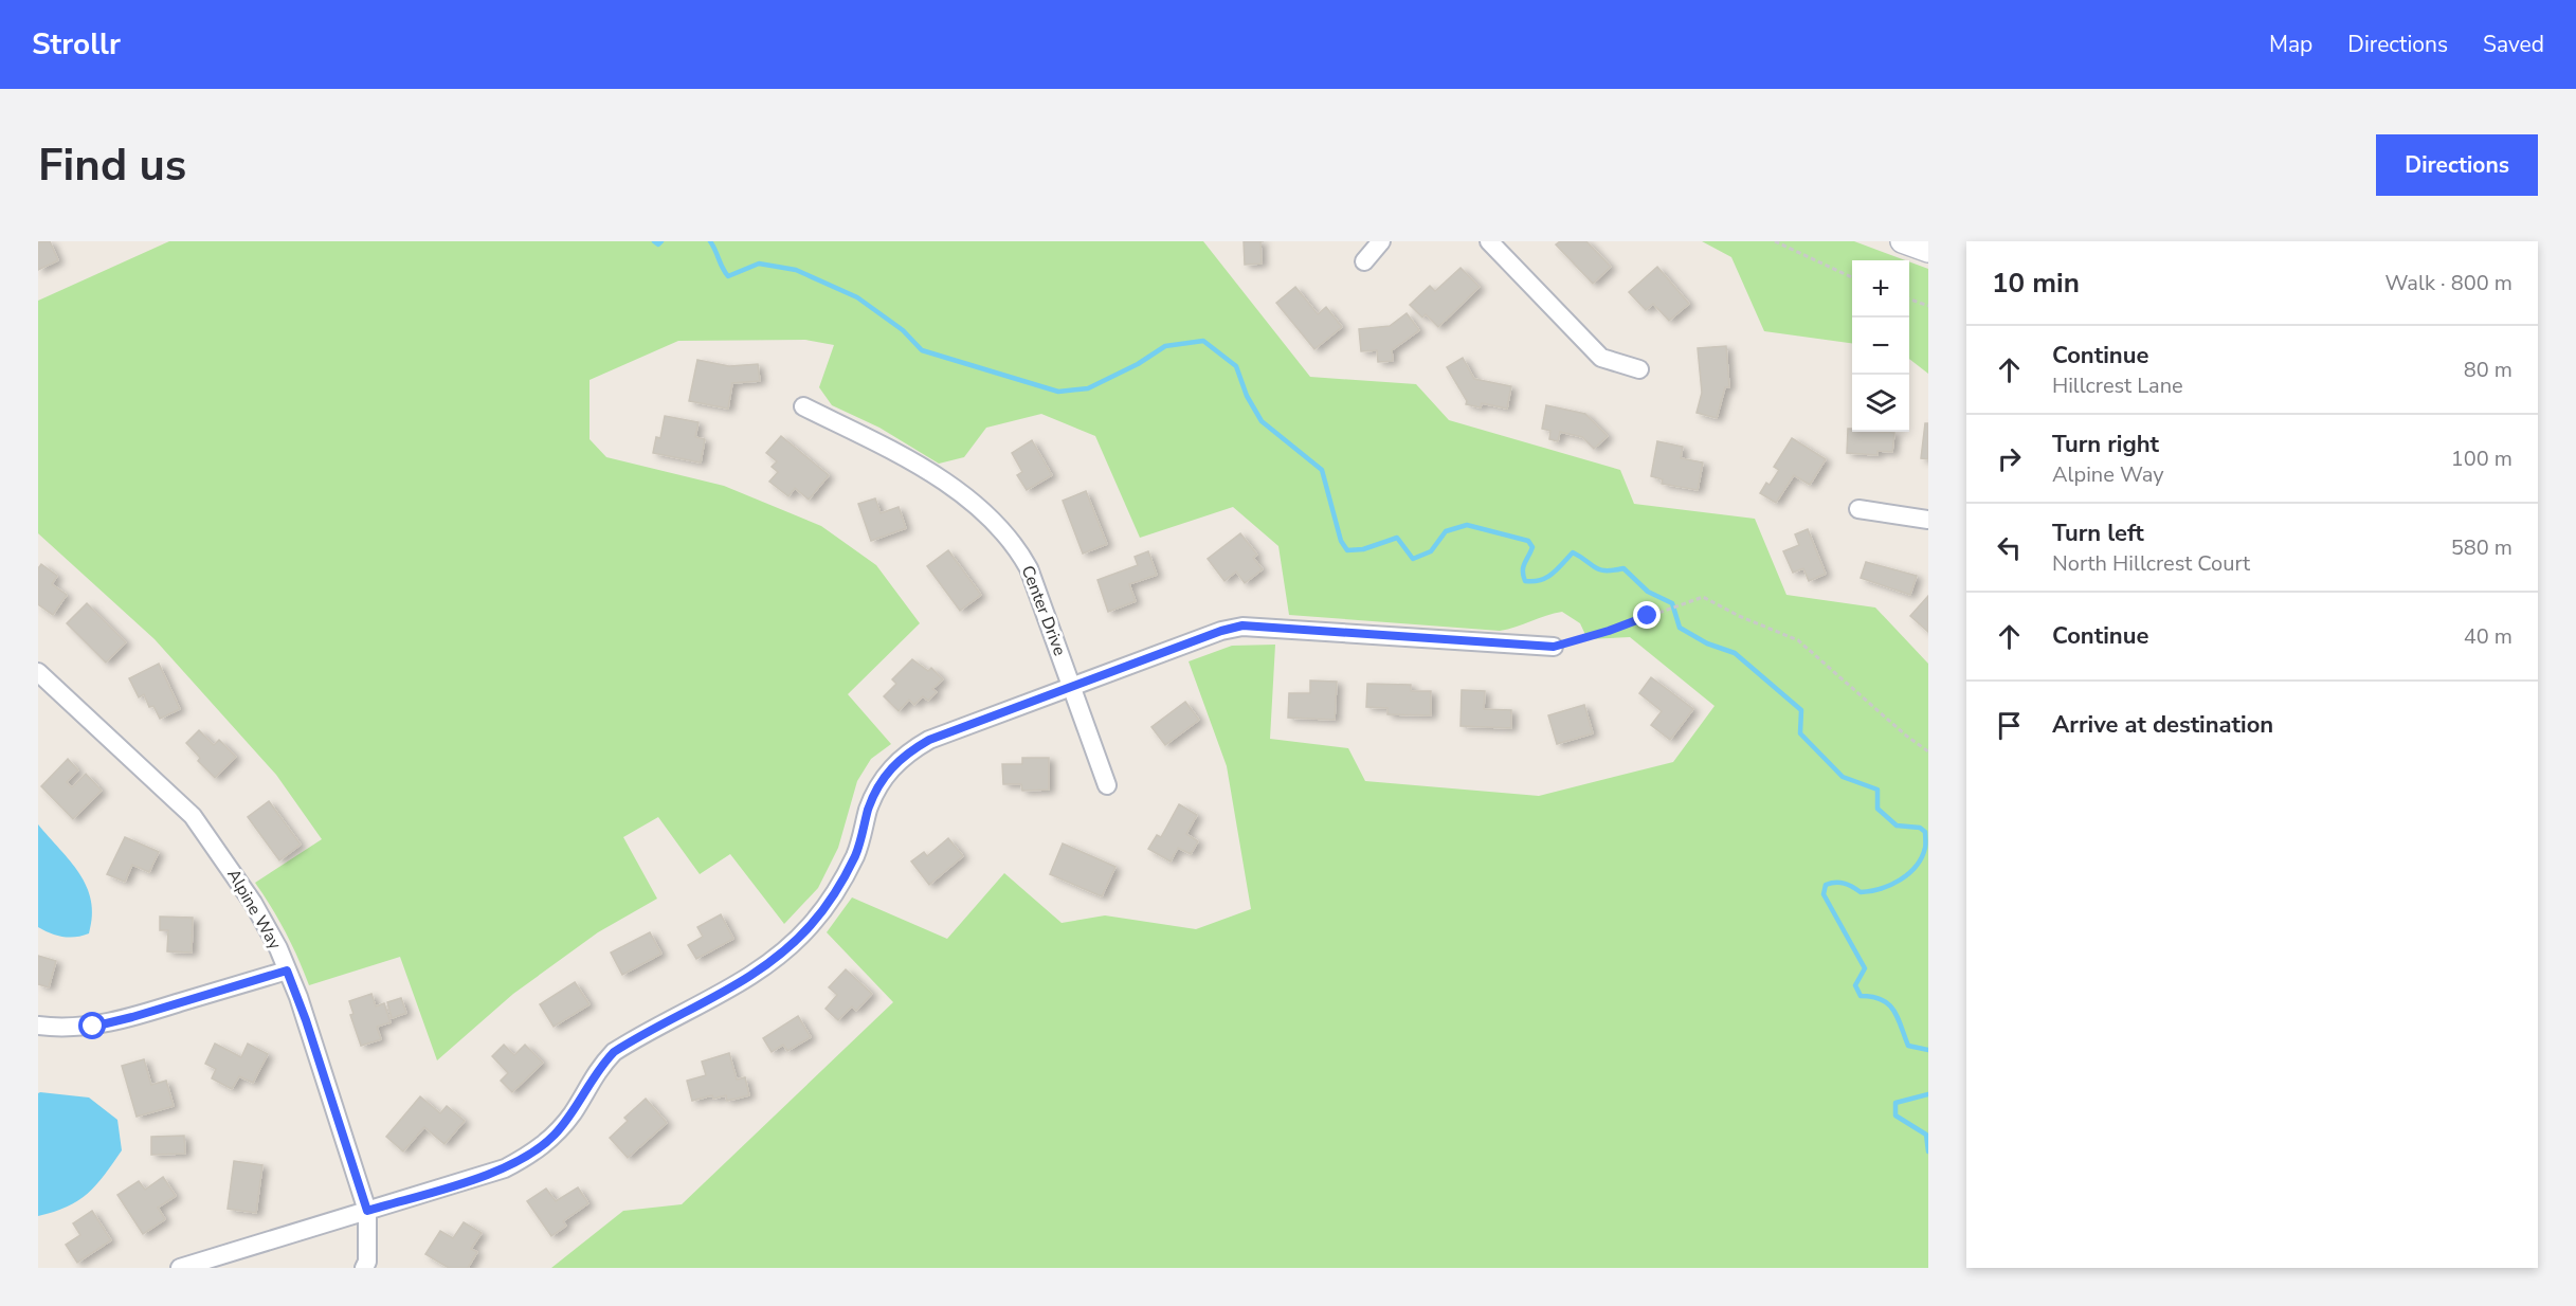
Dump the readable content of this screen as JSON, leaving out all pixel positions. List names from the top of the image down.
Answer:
{
  "streets": {
    "street": ["Center Drive", "Alpine Way"]
  },
  "page": {
    "header": "Strollr",
    "nav": ["Map", "Directions", "Saved"],
    "buttons": "Directions",
    "title": "Find us",
    "heading": ["10 min", "Walk · 800 m"],
    "map_buttons": ["+", "−"],
    "list": [
      ["Continue", "Hillcrest Lane", "80 m"],
      ["Turn right", "Alpine Way", "100 m"],
      ["Turn left", "North Hillcrest Court", "580 m"],
      ["Continue", "40 m"],
      "Arrive at destination"
    ]
  }
}
